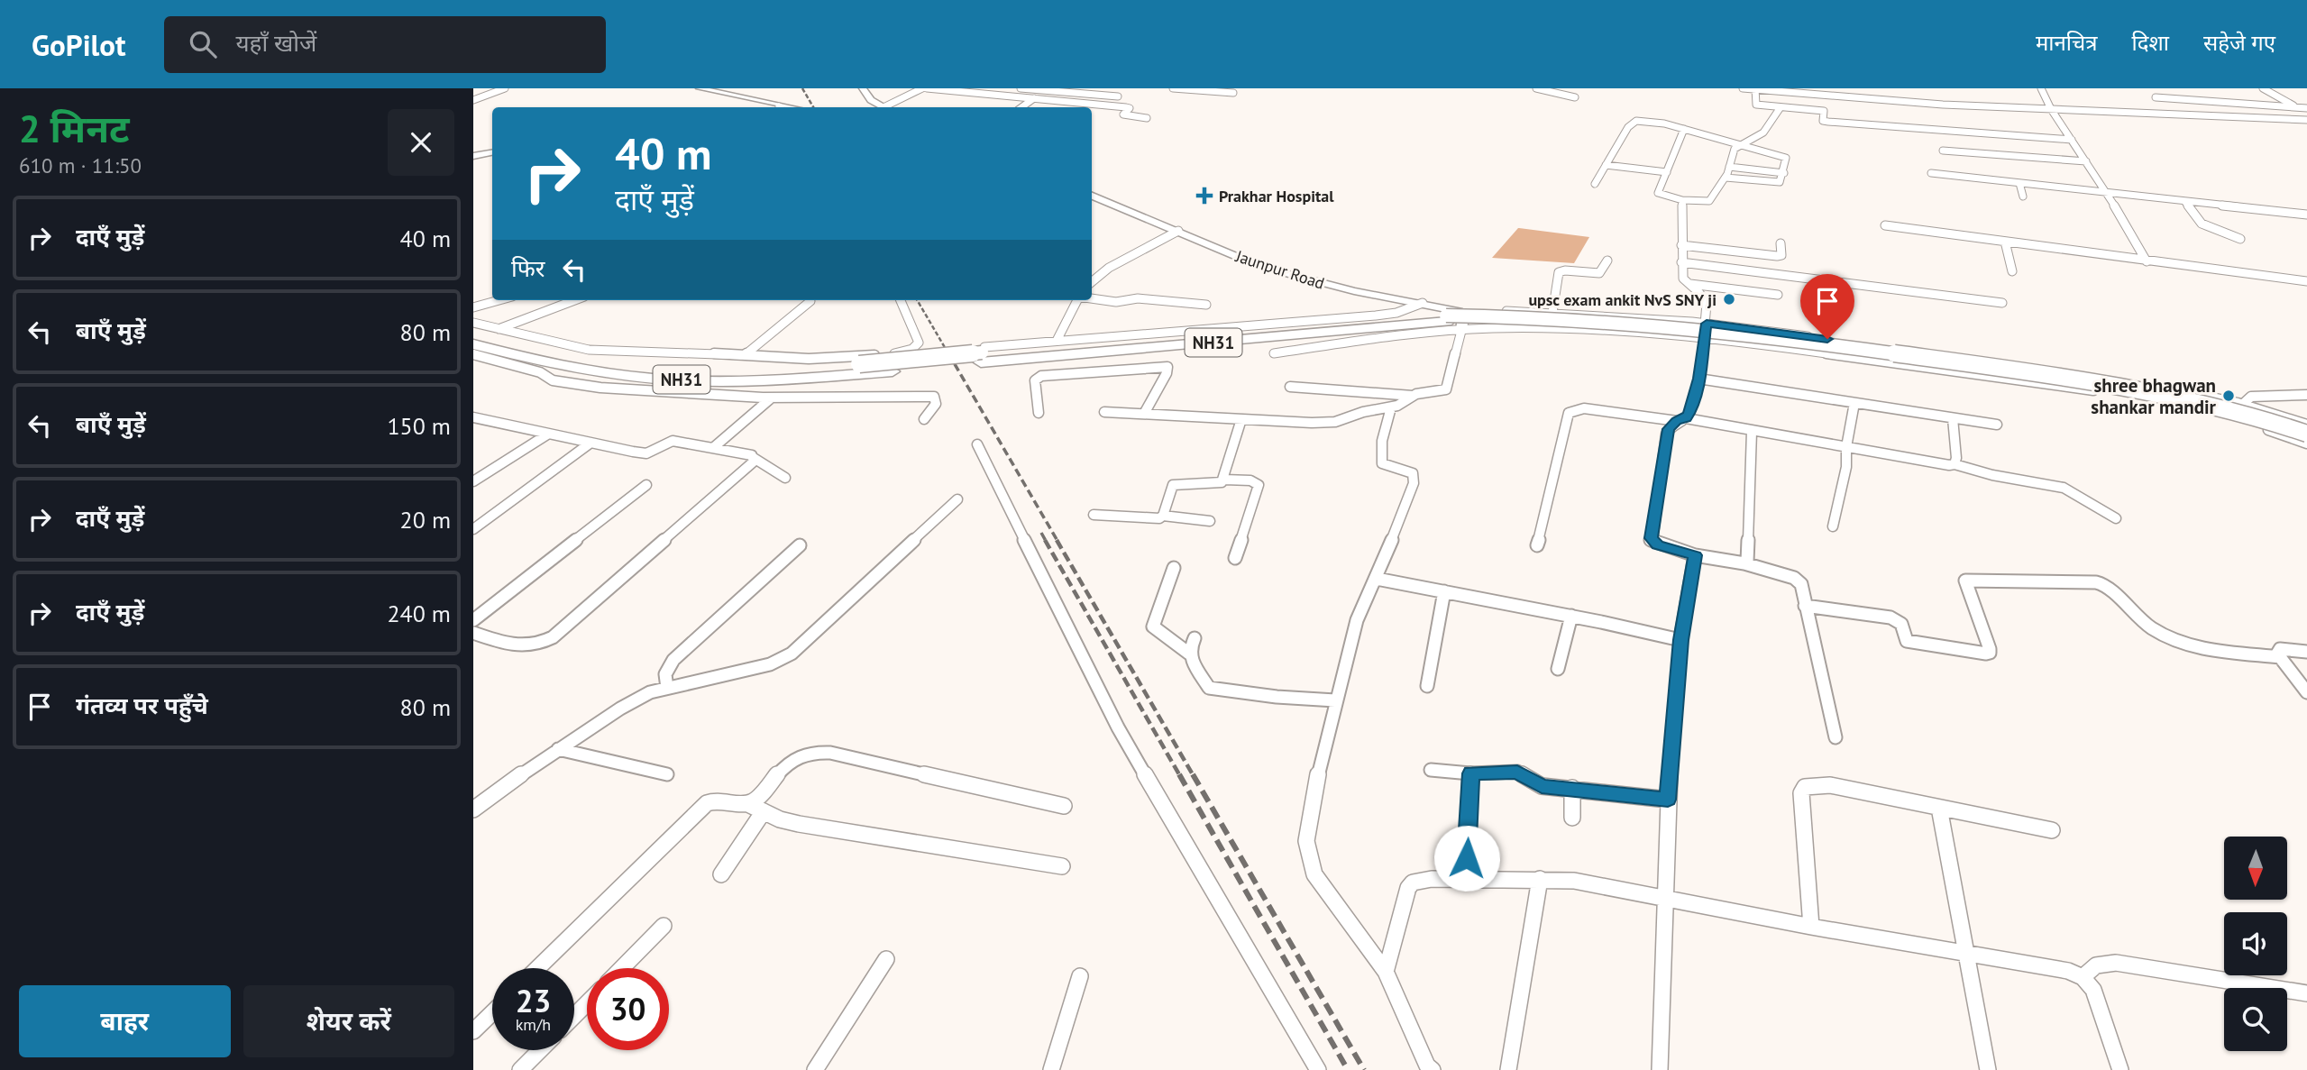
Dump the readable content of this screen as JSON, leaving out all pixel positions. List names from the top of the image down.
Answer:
{
  "streets": {
    "highway": ["NH31"],
    "street": ["Jaunpur Road"]
  },
  "crossings": [
    ["Jaunpur Road", "NH31"]
  ],
  "places": {
    "health": ["Prakhar Hospital"],
    "other": ["upsc exam ankit NvS SNY ji", "shree bhagwan shankar mandir"]
  },
  "north": "bottom",
  "page": {
    "header": "GoPilot",
    "search": "यहाँ खोजें",
    "nav": ["मानचित्र", "दिशा", "सहेजे गए"],
    "heading": ["2 मिनट", "610 m · 11:50"],
    "turn": ["40 m", "दाएँ मुड़ें"],
    "list": [
      {
        "name": "दाएँ मुड़ें",
        "value": "40 m"
      },
      {
        "name": "बाएँ मुड़ें",
        "value": "80 m"
      },
      {
        "name": "बाएँ मुड़ें",
        "value": "150 m"
      },
      {
        "name": "दाएँ मुड़ें",
        "value": "20 m"
      },
      {
        "name": "दाएँ मुड़ें",
        "value": "240 m"
      },
      {
        "name": "गंतव्य पर पहुँचे",
        "value": "80 m"
      }
    ],
    "then": "फिर",
    "speed": "23 km/h",
    "limit": "30",
    "buttons": ["बाहर", "शेयर करें"]
  }
}
